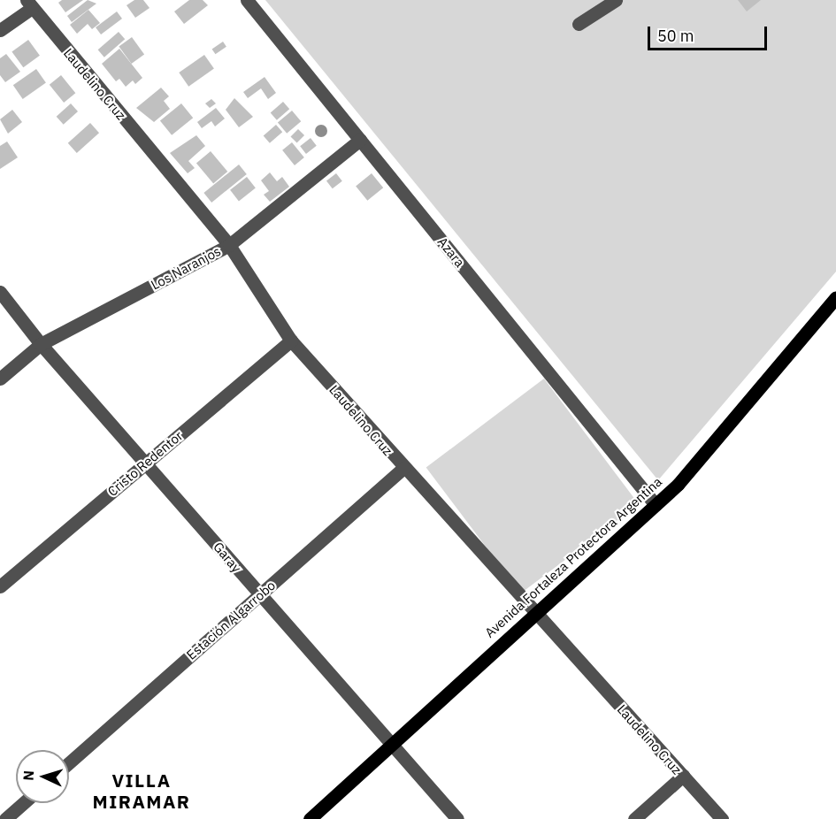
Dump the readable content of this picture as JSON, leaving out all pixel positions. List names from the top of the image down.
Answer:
{
  "streets": {
    "main road": ["Avenida Fortaleza Protectora Argentina"],
    "street": [
      "Laudelino Cruz",
      "Azara",
      "Los Naranjos",
      "Cristo Redentor",
      "Garay",
      "Estación Algarrobo"
    ]
  },
  "crossings": [
    ["Laudelino Cruz", "Los Naranjos"],
    ["Laudelino Cruz", "Cristo Redentor"],
    ["Laudelino Cruz", "Avenida Fortaleza Protectora Argentina"],
    ["Laudelino Cruz", "Estación Algarrobo"],
    ["Azara", "Los Naranjos"],
    ["Azara", "Avenida Fortaleza Protectora Argentina"],
    ["Los Naranjos", "Garay"],
    ["Cristo Redentor", "Garay"],
    ["Garay", "Avenida Fortaleza Protectora Argentina"],
    ["Garay", "Estación Algarrobo"]
  ],
  "districts": ["VILLA MIRAMAR"],
  "scale_bar": "50 m",
  "north": "left"
}
